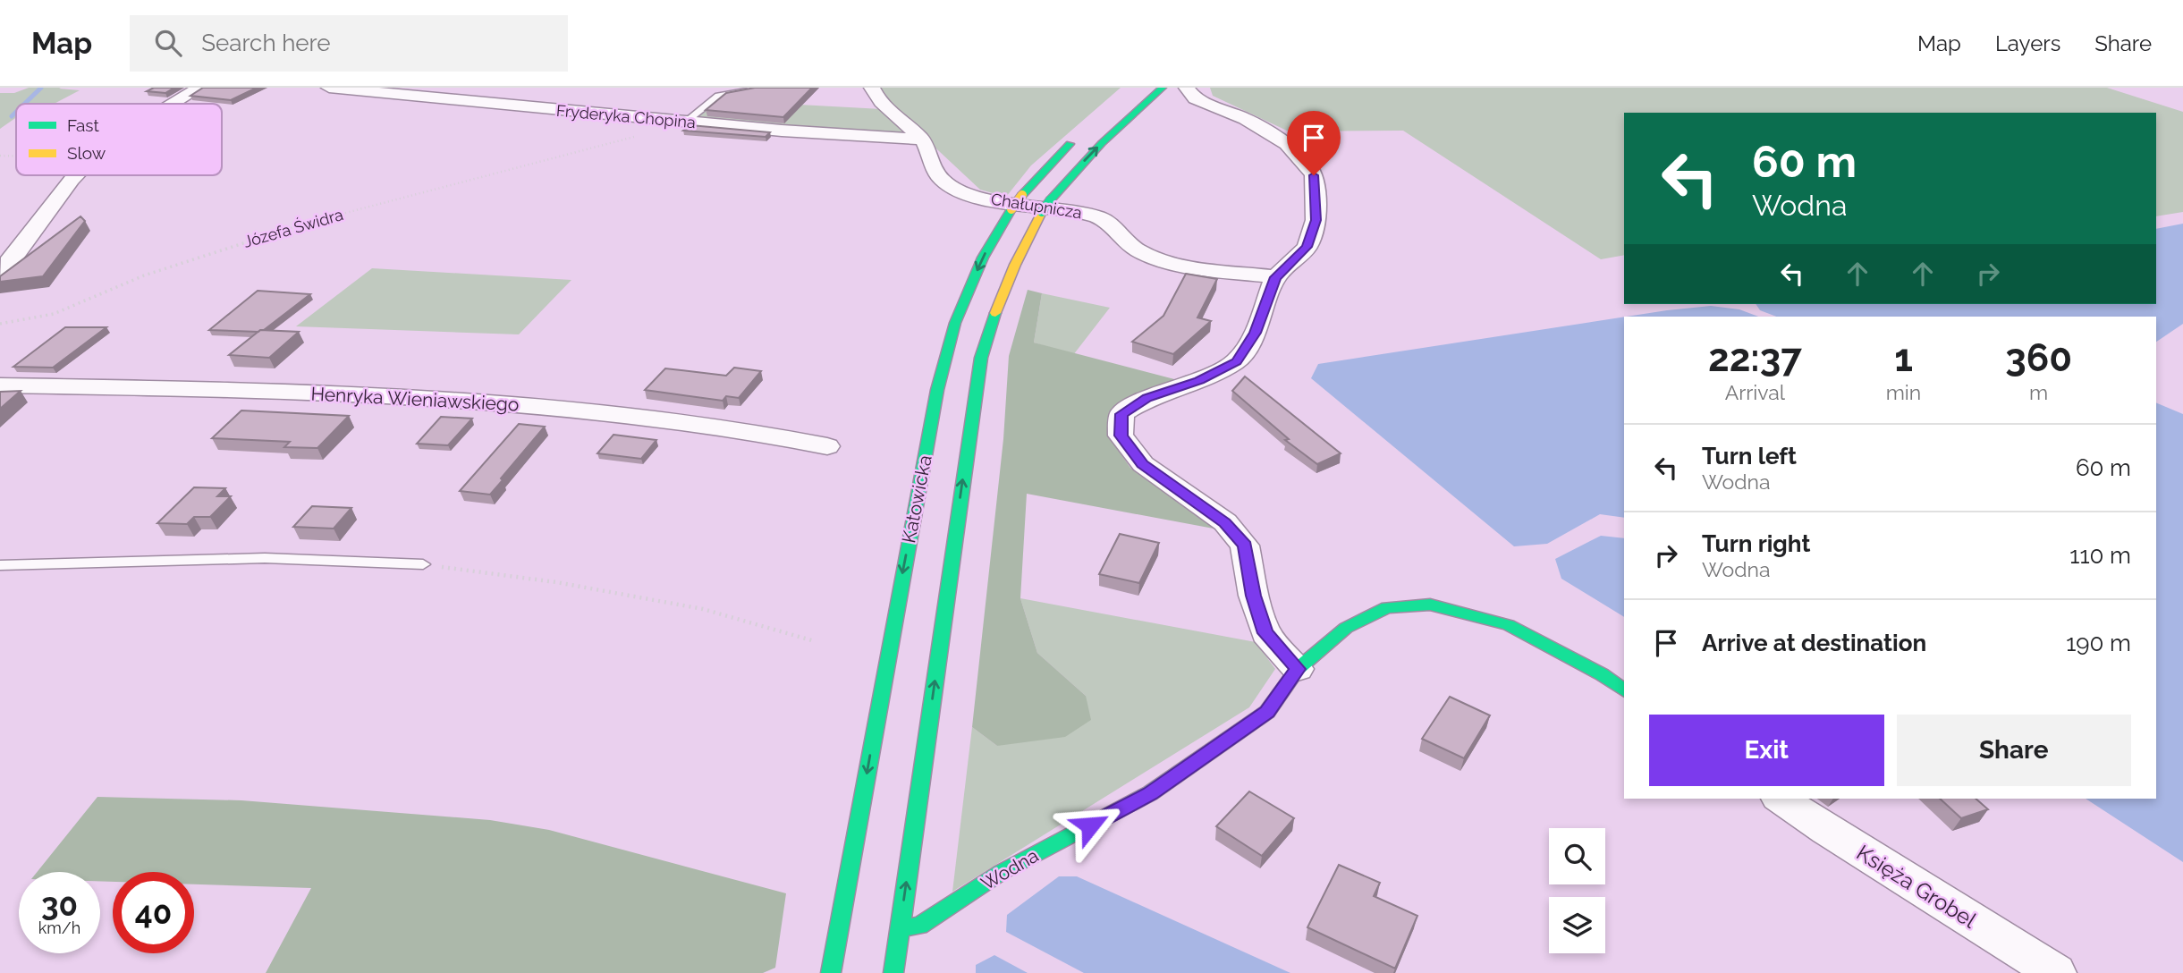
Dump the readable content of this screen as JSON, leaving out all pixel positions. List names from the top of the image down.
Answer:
{
  "streets": {
    "main road": ["Katowicka", "Wodna"],
    "street": [
      "Fryderyka Chopina",
      "Chałupnicza",
      "Henryka Wieniawskiego",
      "Księża Grobel"
    ],
    "path": ["Józefa Świdra"]
  },
  "crossings": [
    ["Fryderyka Chopina", "Chałupnicza"]
  ],
  "legend": ["Fast", "Slow"],
  "page": {
    "header": "Map",
    "search": "Search here",
    "nav": ["Map", "Layers", "Share"],
    "turn": ["60 m", "Wodna"],
    "eta": [
      "22:37",
      "Arrival",
      "1",
      "min",
      "360",
      "m"
    ],
    "list": [
      {
        "name": "Turn left",
        "note": "Wodna",
        "value": "60 m"
      },
      {
        "name": "Turn right",
        "note": "Wodna",
        "value": "110 m"
      },
      {
        "name": "Arrive at destination",
        "value": "190 m"
      }
    ],
    "buttons": ["Exit", "Share"],
    "speed": "30 km/h",
    "limit": "40"
  }
}
